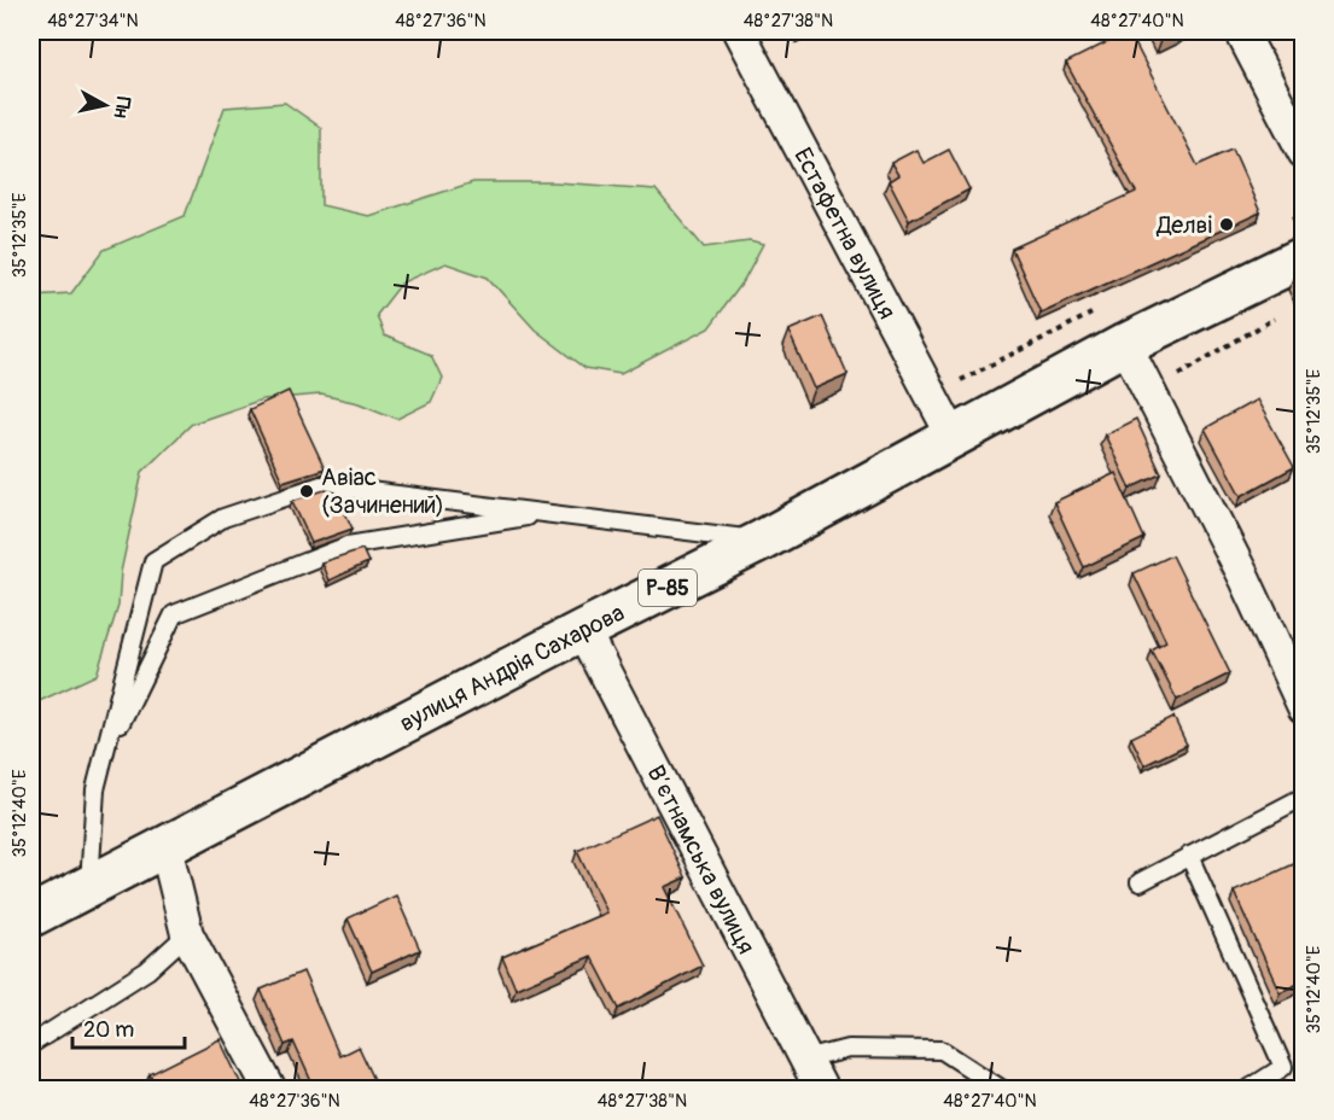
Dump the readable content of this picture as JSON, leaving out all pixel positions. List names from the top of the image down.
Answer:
{
  "streets": {
    "main road": ["Р-85", "вулиця Андрія Сахарова"],
    "street": ["Естафетна вулиця", "Вʼєтнамська вулиця"]
  },
  "crossings": [
    ["Естафетна вулиця", "вулиця Андрія Сахарова"],
    ["вулиця Андрія Сахарова", "Вʼєтнамська вулиця"]
  ],
  "places": ["Делві", "Авіас (Зачинений)"],
  "scale_bar": "20 m",
  "north": "right",
  "coordinates": [
    "48°27'34\"N",
    "48°27'36\"N",
    "48°27'38\"N",
    "48°27'40\"N",
    "35°12'35\"E",
    "35°12'40\"E"
  ]
}
